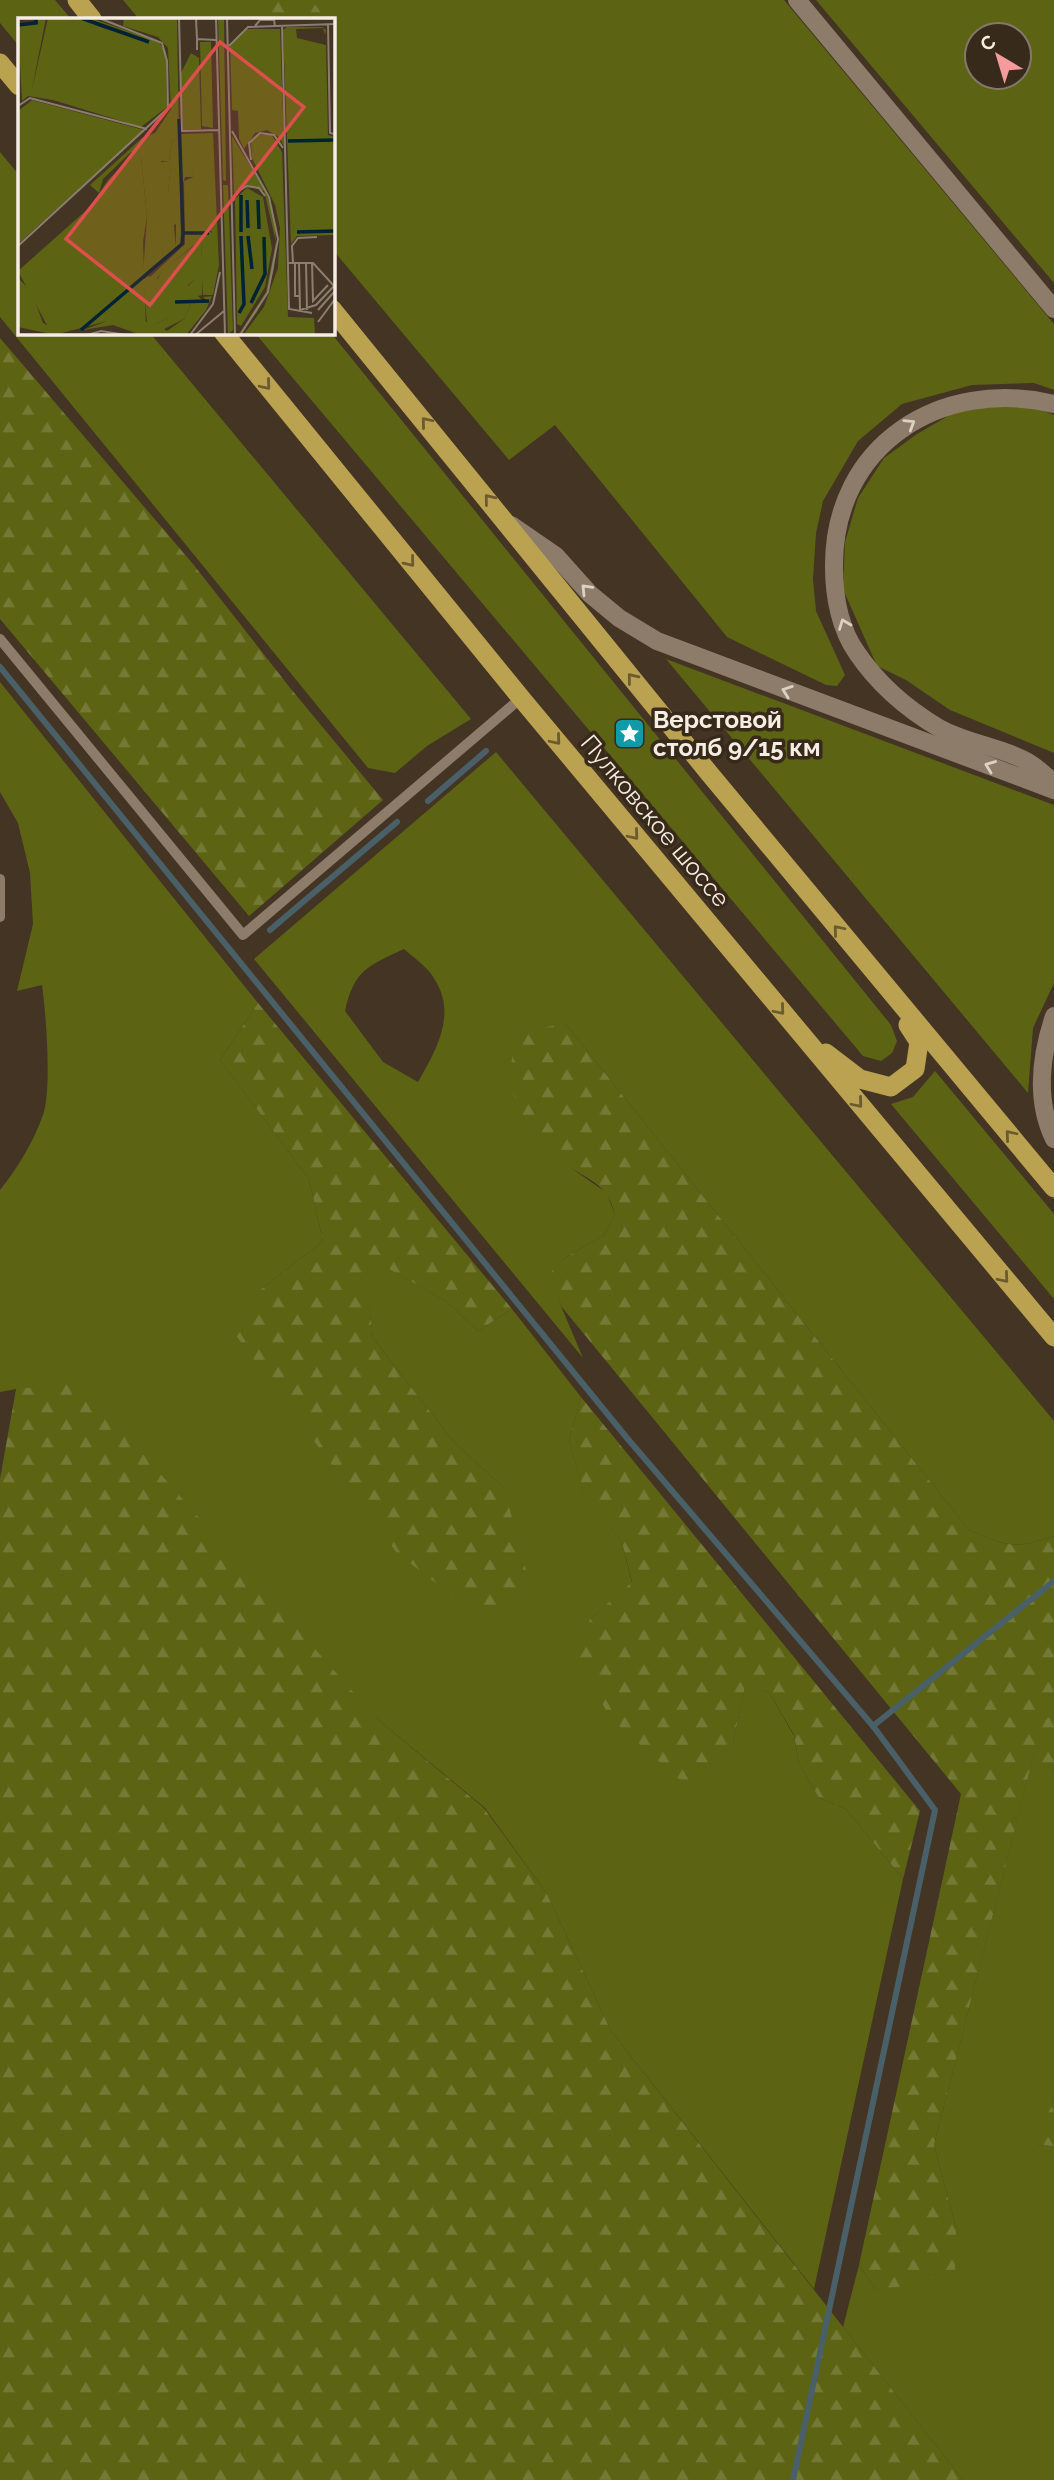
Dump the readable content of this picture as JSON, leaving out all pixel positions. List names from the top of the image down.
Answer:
{
  "streets": {
    "highway": ["Пулковское шоссе"]
  },
  "places": {
    "place": ["Верстовой столб 9/15 км"]
  },
  "north": "top left"
}
